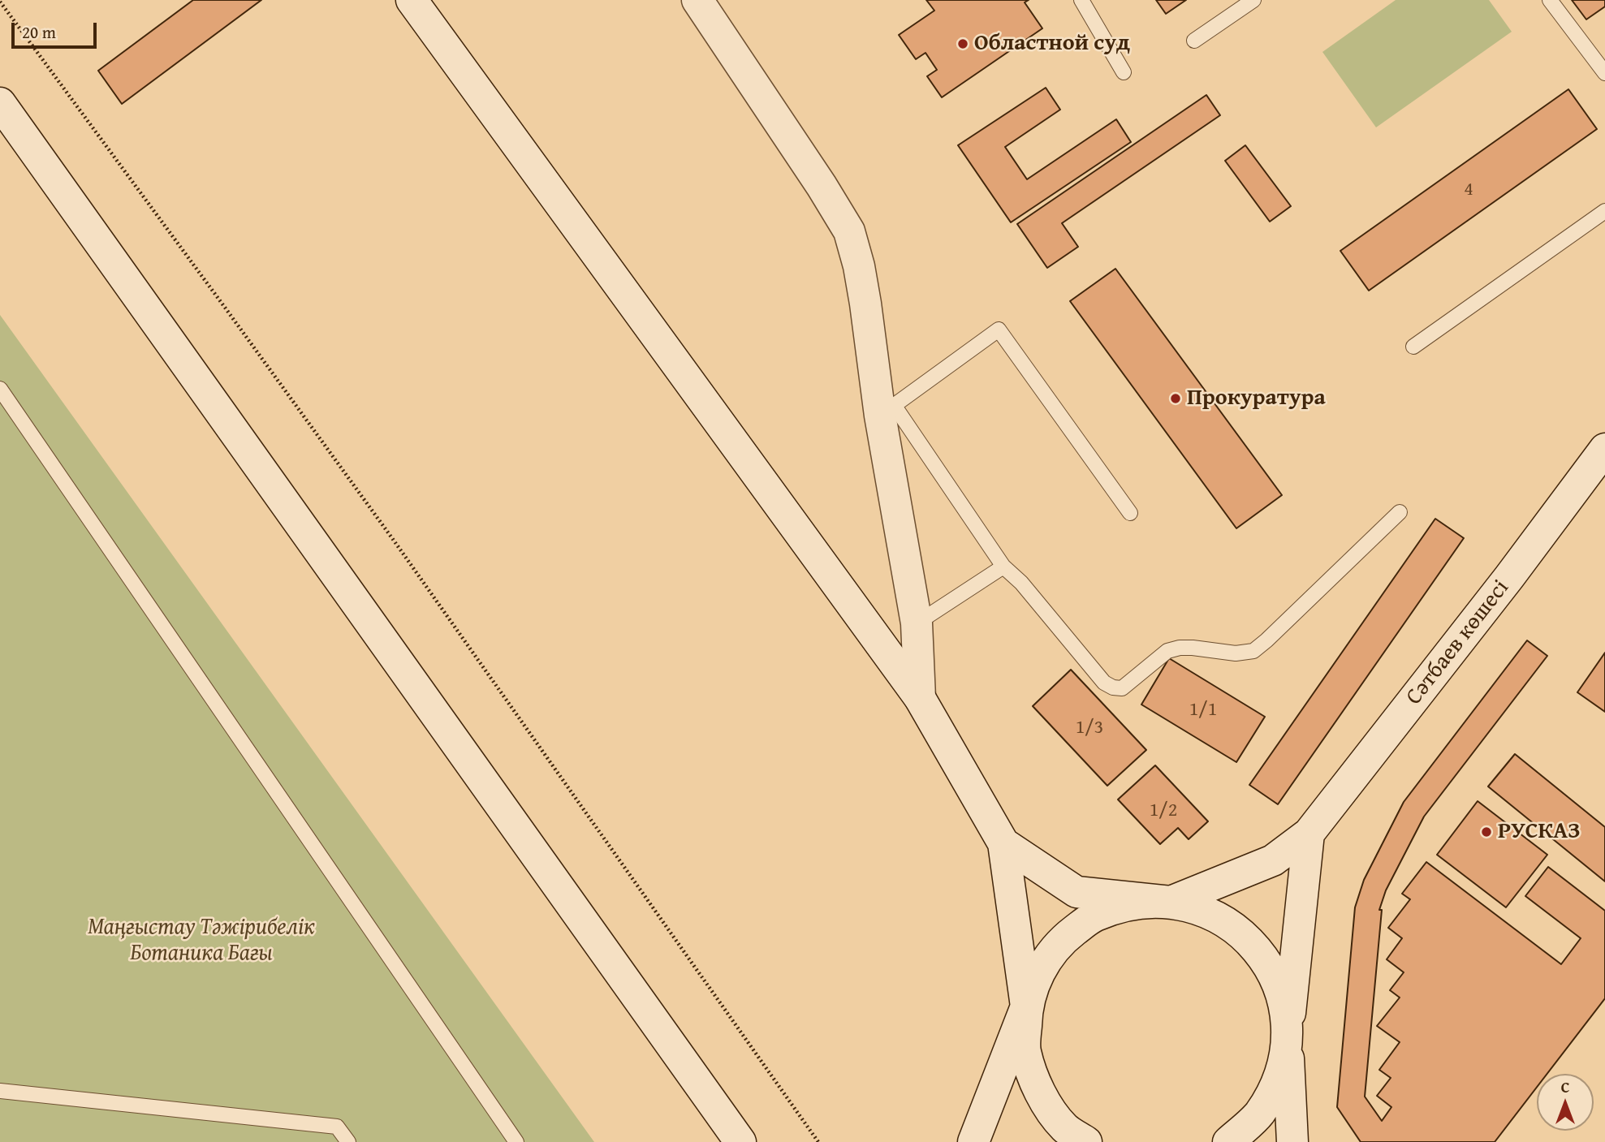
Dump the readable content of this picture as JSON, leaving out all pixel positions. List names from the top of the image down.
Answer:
{
  "streets": {
    "main road": ["Сәтбаев көшесі"]
  },
  "parks": ["Маңғыстау Тәжірибелік Ботаника Бағы"],
  "places": ["Областной суд", "Прокуратура", "РУСКАЗ"],
  "house_numbers": [
    "4",
    "1/1",
    "1/3",
    "1/2"
  ],
  "scale_bar": "20 m",
  "north": "top"
}
